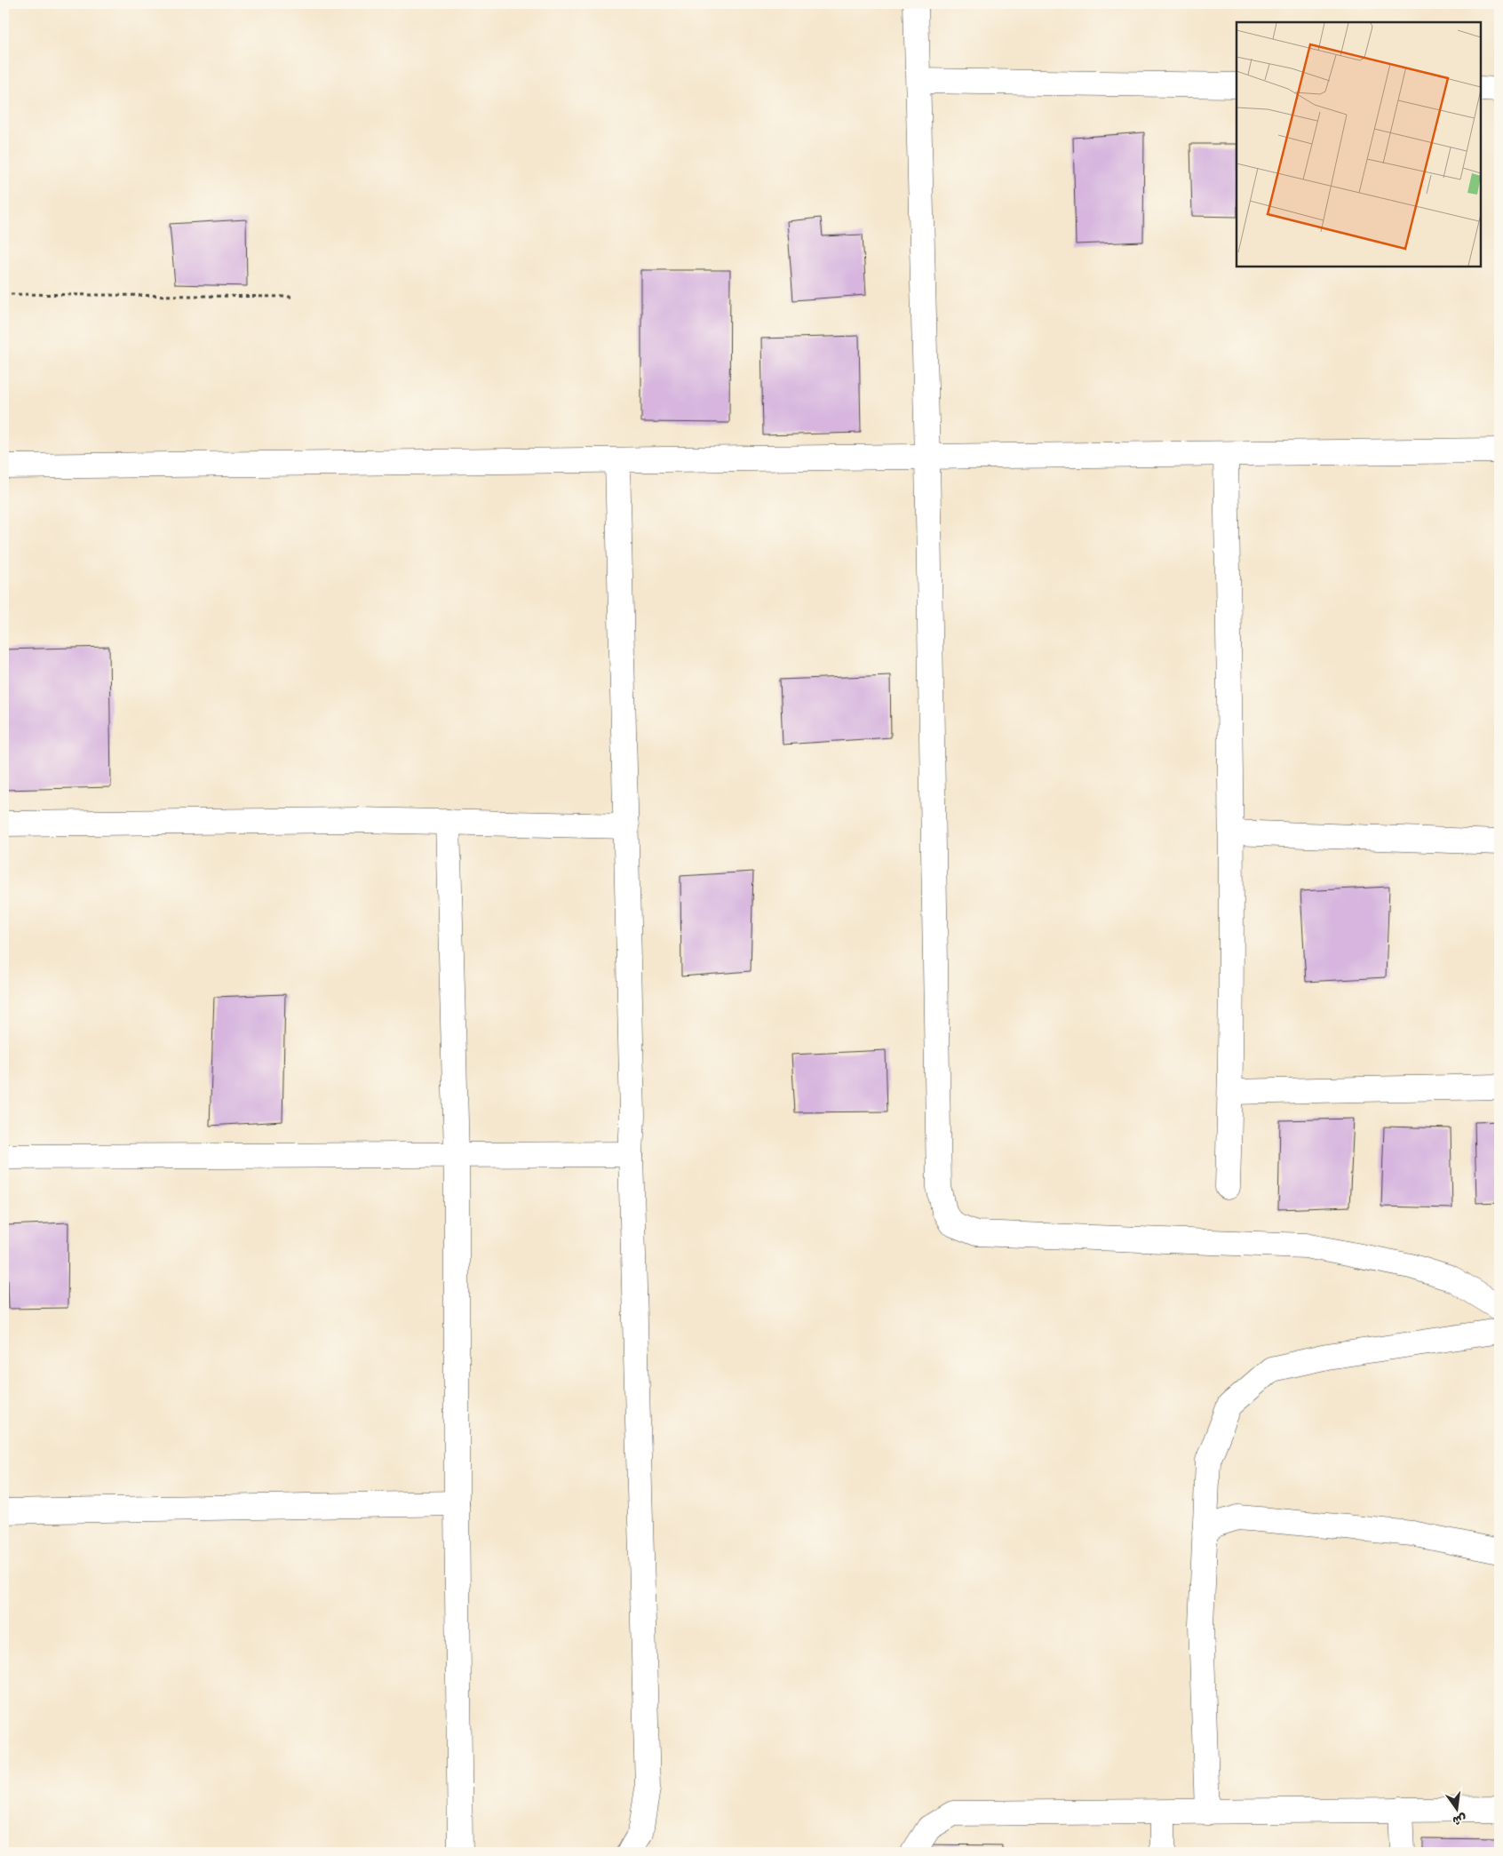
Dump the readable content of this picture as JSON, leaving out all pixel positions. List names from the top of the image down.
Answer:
{
  "north": "bottom"
}
